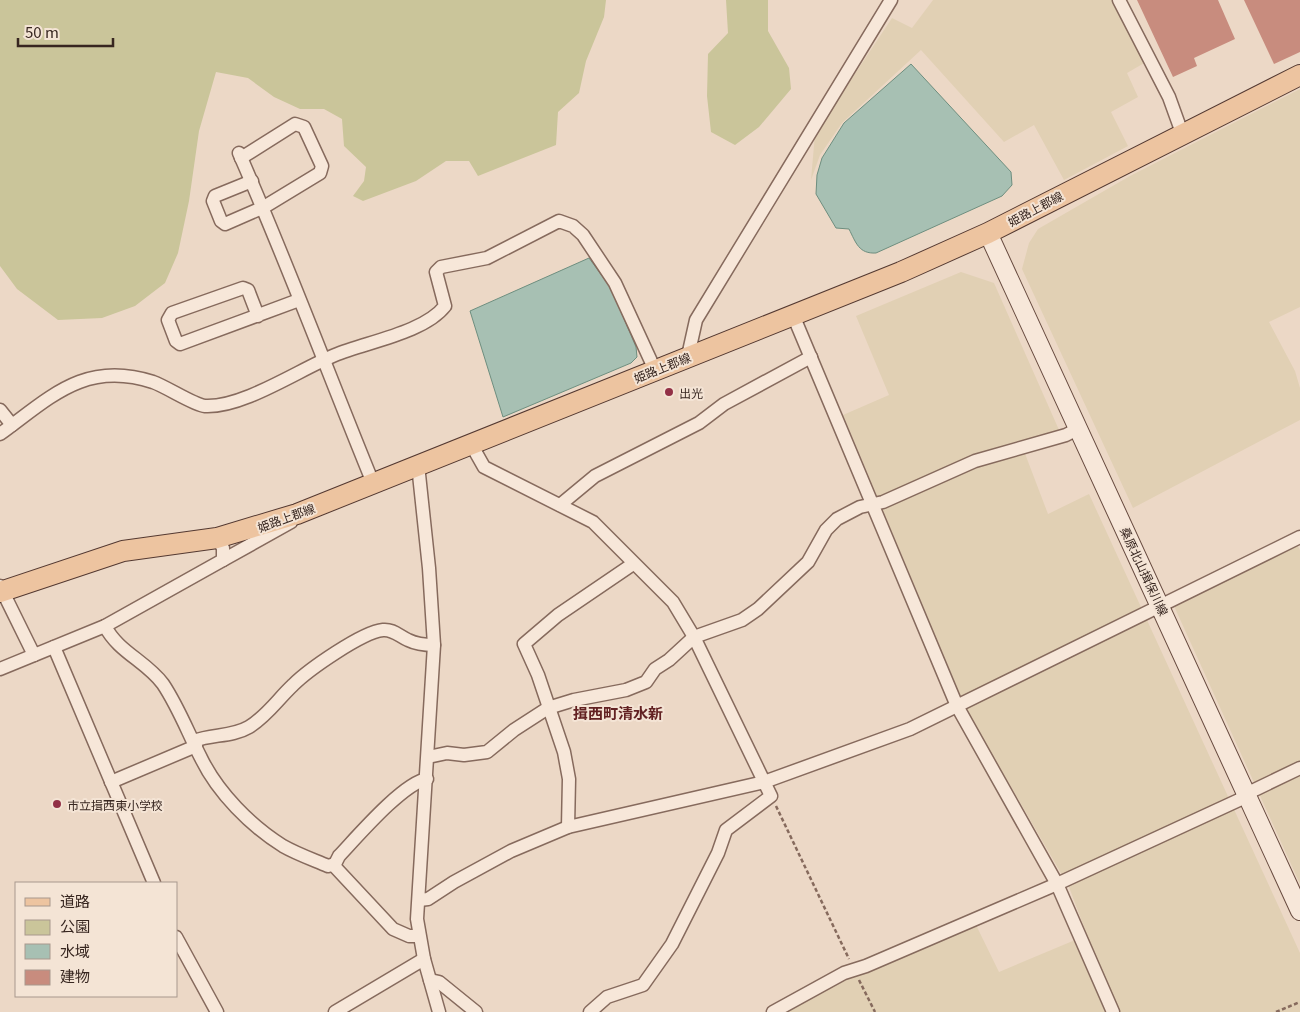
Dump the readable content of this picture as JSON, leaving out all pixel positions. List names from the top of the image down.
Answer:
{
  "streets": {
    "main road": ["姫路上郡線", "桑原北山揖保川線"]
  },
  "crossings": [
    ["姫路上郡線", "桑原北山揖保川線"]
  ],
  "districts": ["揖西町清水新"],
  "places": ["出光", "市立揖西東小学校"],
  "legend": [
    "道路",
    "公園",
    "水域",
    "建物"
  ],
  "scale_bar": "50 m"
}
